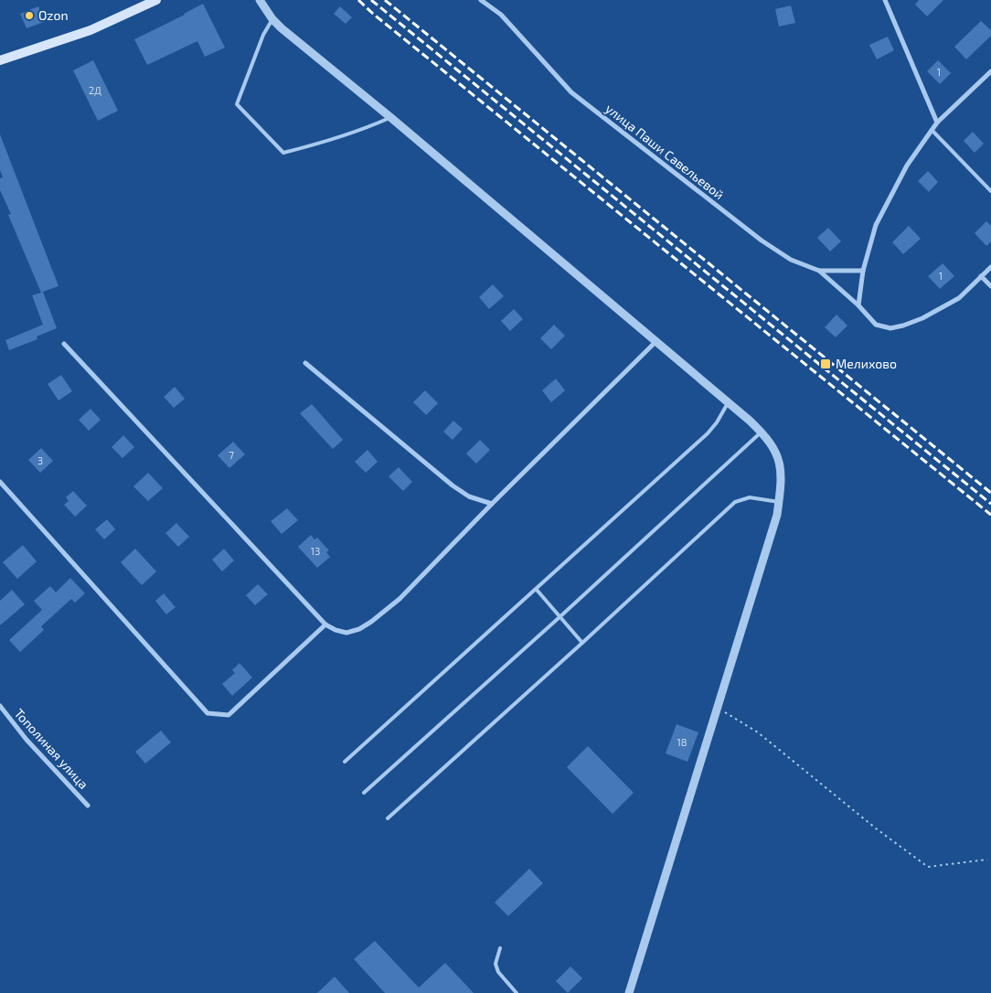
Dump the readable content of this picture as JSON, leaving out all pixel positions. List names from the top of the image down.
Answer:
{
  "streets": {
    "street": ["улица Паши Савельевой", "Тополиная улица"]
  },
  "places": {
    "other": ["Ozon"],
    "transit": ["Мелихово"]
  },
  "house_numbers": [
    "1",
    "2Д",
    "1",
    "7",
    "3",
    "13",
    "18"
  ]
}
